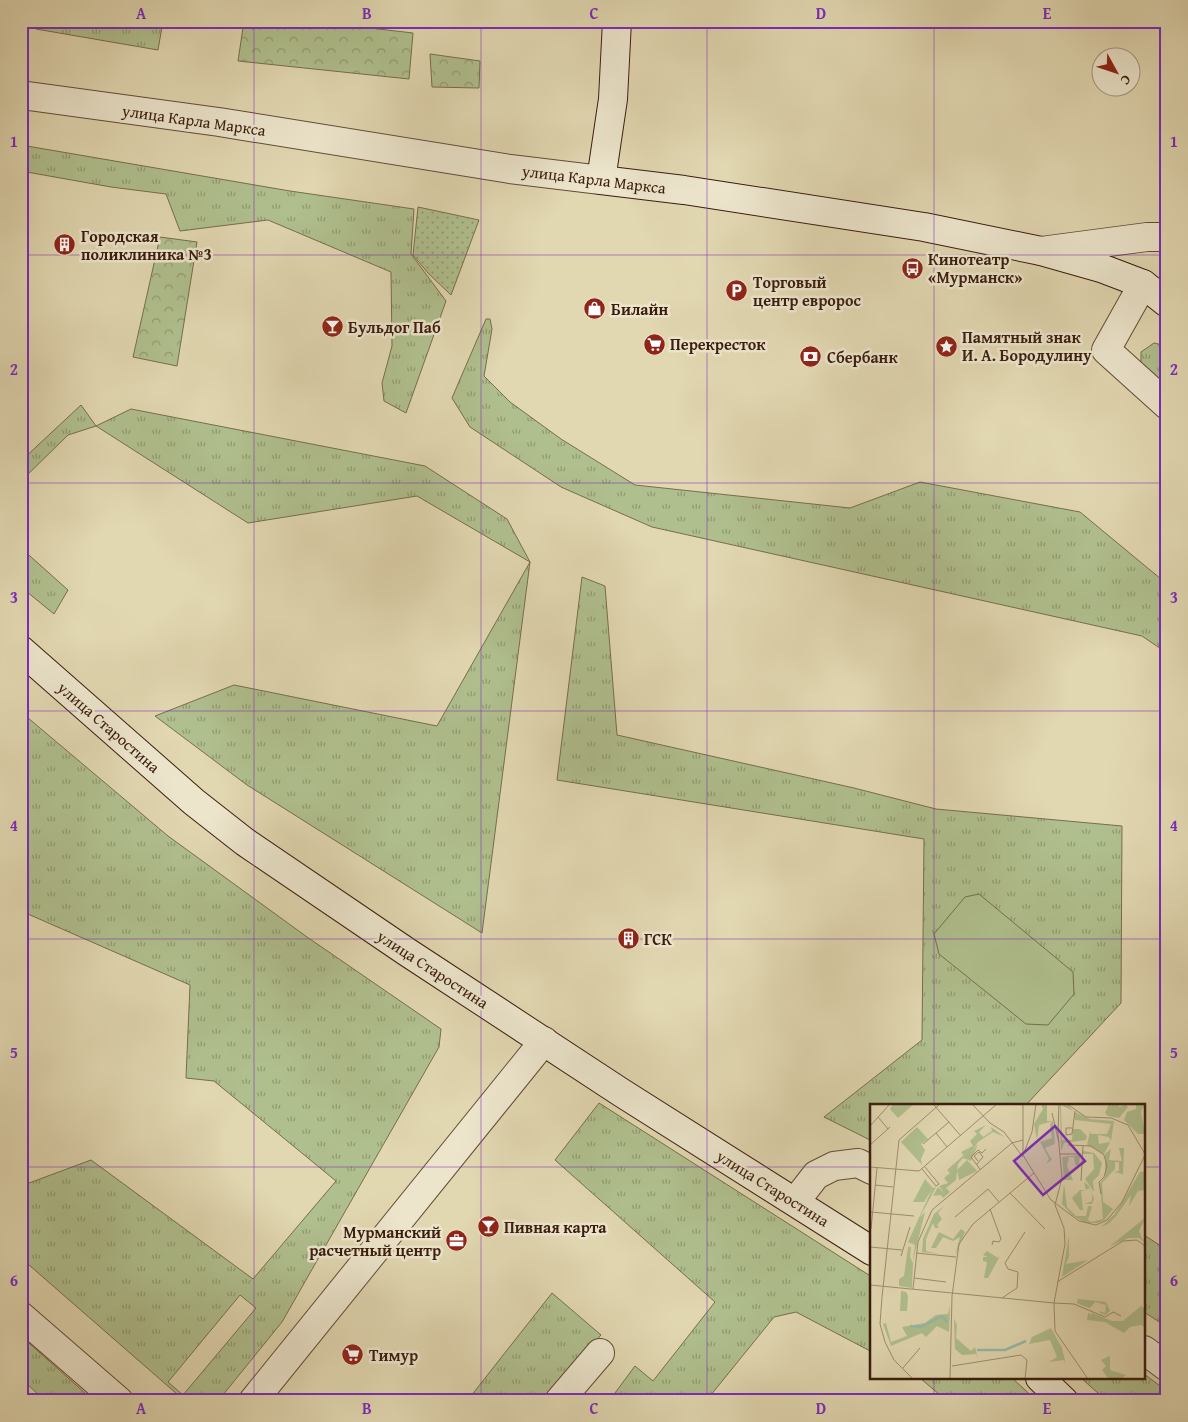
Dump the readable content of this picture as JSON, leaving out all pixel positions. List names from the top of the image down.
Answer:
{
  "streets": {
    "main road": ["улица Карла Маркса", "улица Старостина"]
  },
  "places": {
    "building": ["Городская поликлиника №3", "ГСК"],
    "bus stop": ["Кинотеатр «Мурманск»"],
    "parking": ["Торговый центр евророс"],
    "shop": ["Билайн"],
    "bar": ["Бульдог Паб", "Пивная карта"],
    "supermarket": ["Перекресток", "Тимур"],
    "place": ["Памятный знак И. А. Бородулину"],
    "bank": ["Сбербанк"],
    "office": ["Мурманский расчетный центр"]
  },
  "north": "bottom right",
  "grid": {
    "columns": [
      "A",
      "B",
      "C",
      "D",
      "E"
    ],
    "rows": [
      "1",
      "2",
      "3",
      "4",
      "5",
      "6"
    ]
  }
}
